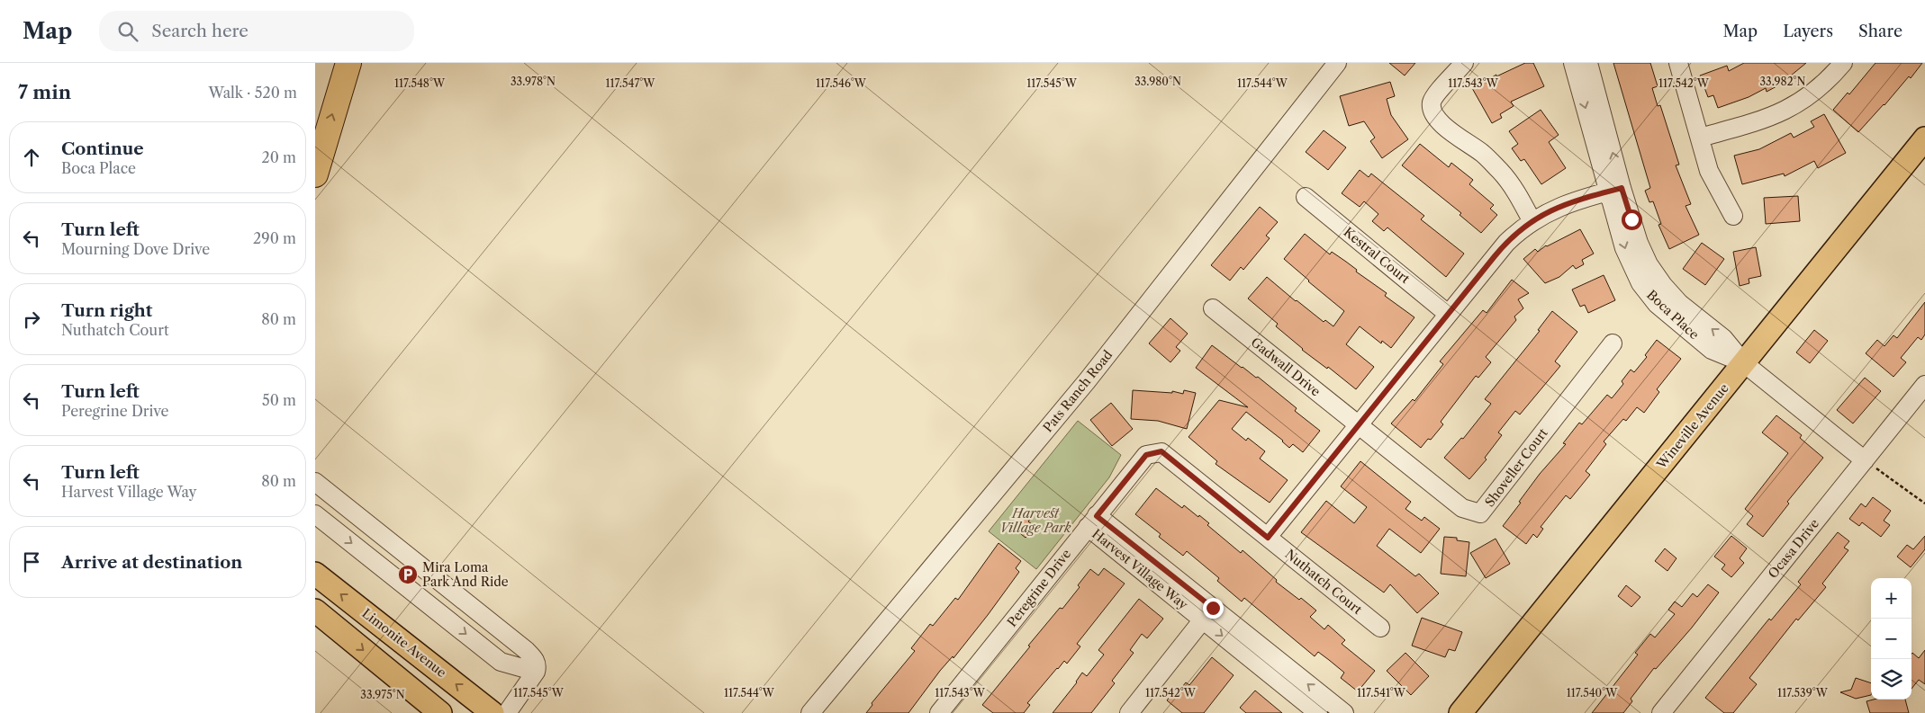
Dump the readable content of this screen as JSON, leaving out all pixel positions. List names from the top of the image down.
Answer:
{
  "streets": {
    "main road": ["Wineville Avenue", "Limonite Avenue"],
    "street": [
      "Kestral Court",
      "Boca Place",
      "Gadwall Drive",
      "Pats Ranch Road",
      "Shoveller Court",
      "Ocasa Drive",
      "Harvest Village Way",
      "Nuthatch Court",
      "Peregrine Drive"
    ]
  },
  "crossings": [
    ["Boca Place", "Wineville Avenue"],
    ["Boca Place", "Ocasa Drive"],
    ["Gadwall Drive", "Shoveller Court"],
    ["Harvest Village Way", "Peregrine Drive"],
    ["Nuthatch Court", "Peregrine Drive"]
  ],
  "parks": ["Harvest Village Park"],
  "places": {
    "parking": ["Mira Loma Park And Ride"]
  },
  "page": {
    "header": "Map",
    "search": "Search here",
    "nav": ["Map", "Layers", "Share"],
    "heading": ["7 min", "Walk · 520 m"],
    "list": [
      ["Continue", "Boca Place", "20 m"],
      ["Turn left", "Mourning Dove Drive", "290 m"],
      ["Turn right", "Nuthatch Court", "80 m"],
      ["Turn left", "Peregrine Drive", "50 m"],
      ["Turn left", "Harvest Village Way", "80 m"],
      "Arrive at destination"
    ],
    "map_buttons": ["+", "−"]
  },
  "coordinates": [
    "33.978°N",
    "33.980°N",
    "33.982°N",
    "117.548°W",
    "117.547°W",
    "117.546°W",
    "117.545°W",
    "117.544°W",
    "117.543°W",
    "117.542°W",
    "117.541°W",
    "117.540°W",
    "117.539°W",
    "33.975°N"
  ]
}
